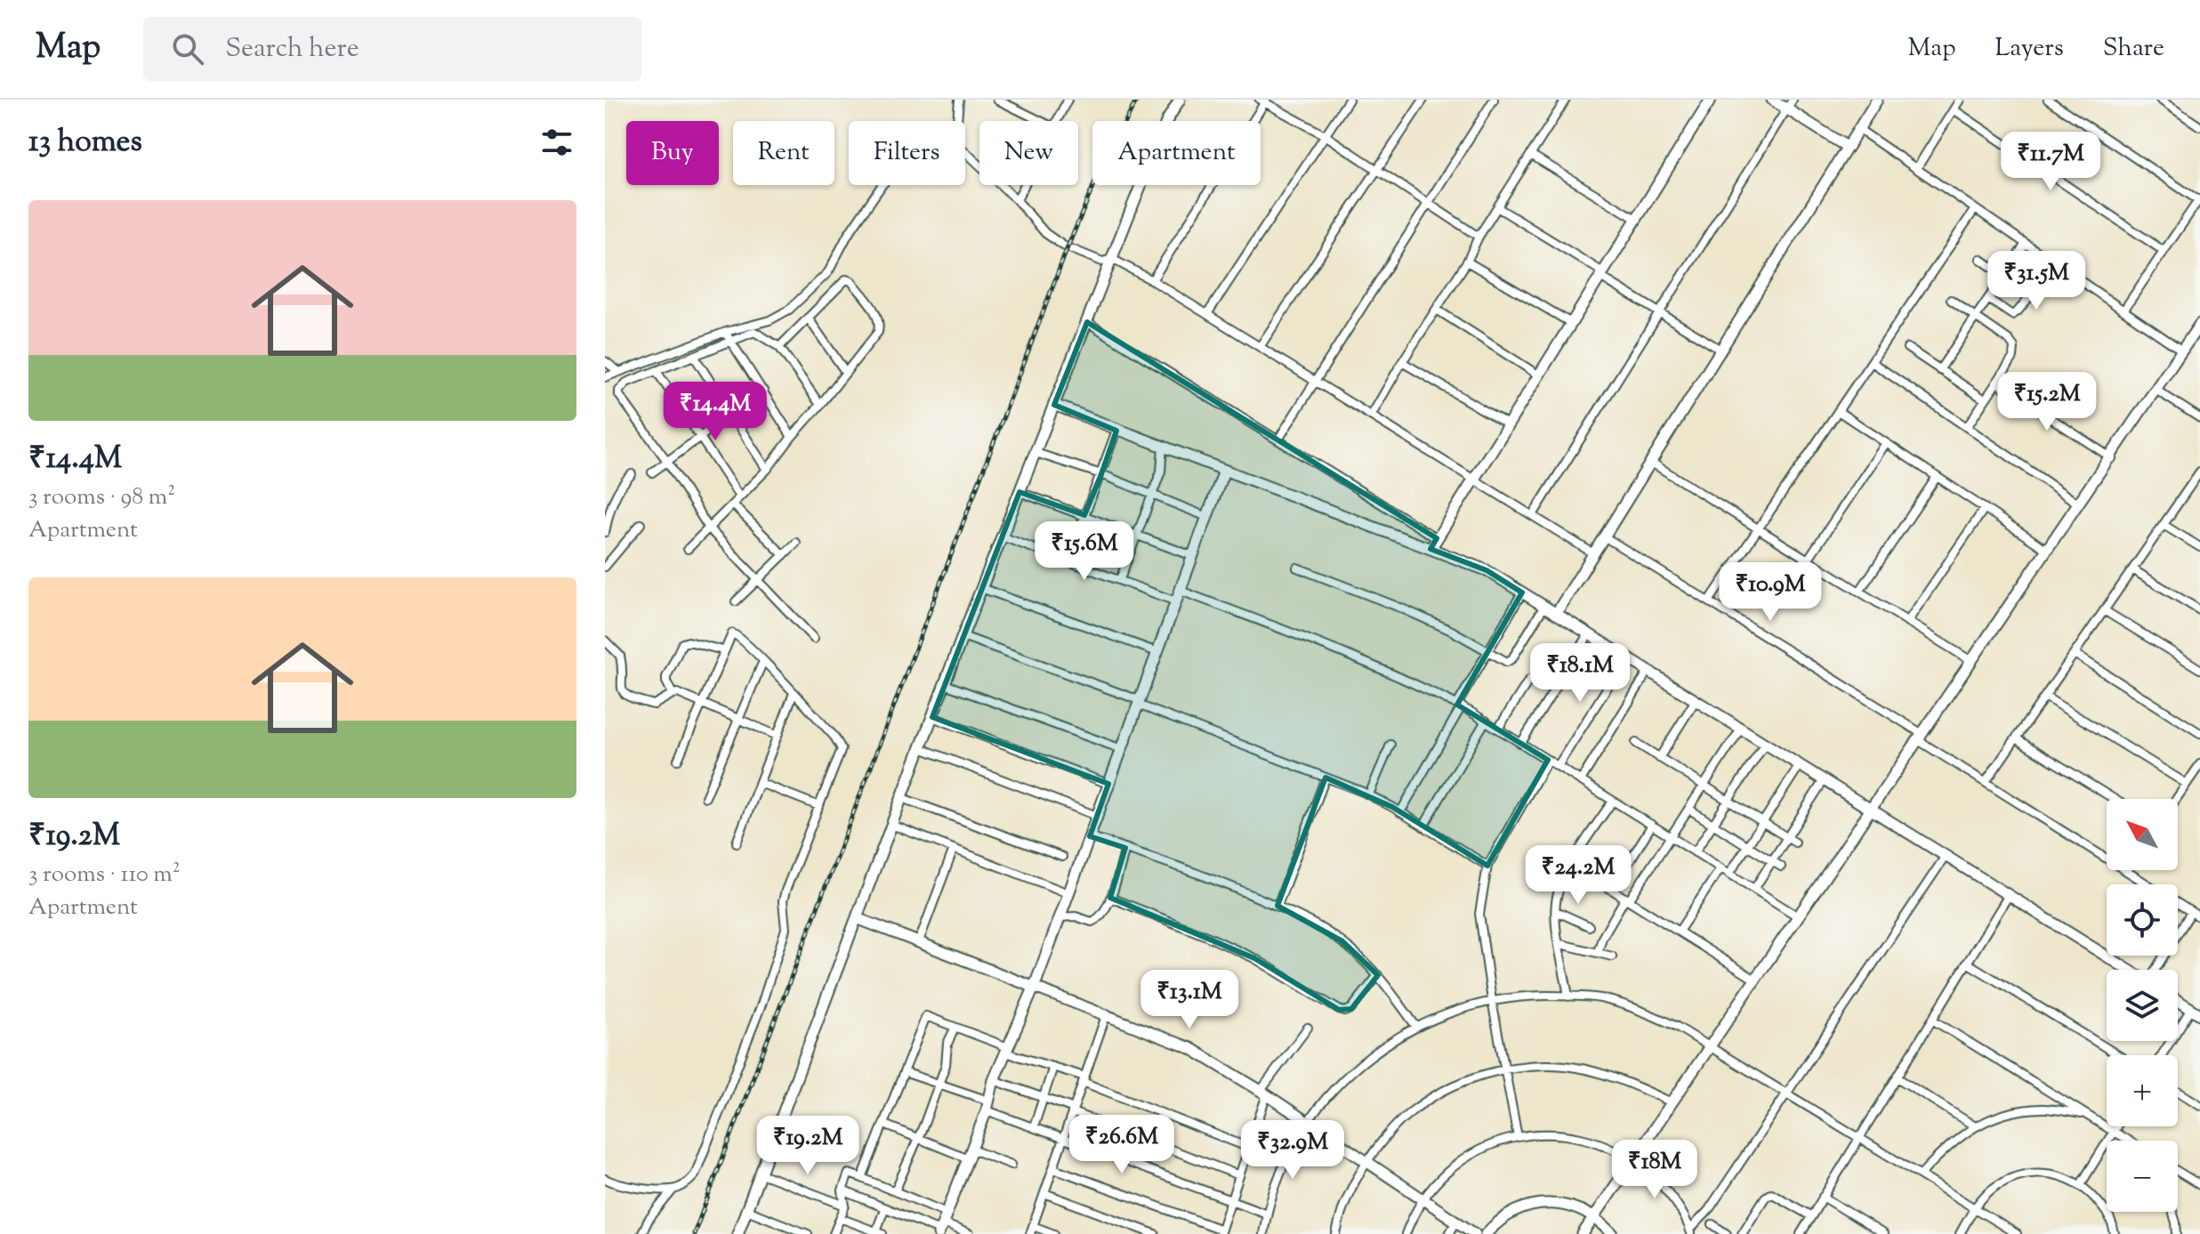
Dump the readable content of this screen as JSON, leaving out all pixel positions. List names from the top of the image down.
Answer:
{
  "north": "top left",
  "page": {
    "header": "Map",
    "search": "Search here",
    "nav": ["Map", "Layers", "Share"],
    "heading": "13 homes",
    "chip": [
      "Buy",
      "Rent",
      "Filters",
      "New",
      "Apartment"
    ],
    "price": [
      "₹11.7M",
      "₹31.5M",
      "₹15.2M",
      "₹14.4M",
      "₹15.6M",
      "₹10.9M",
      "₹18.1M",
      "₹24.2M",
      "₹13.1M",
      "₹26.6M",
      "₹19.2M",
      "₹32.9M",
      "₹18M"
    ],
    "list": [
      {
        "name": "₹14.4M",
        "note": "3 rooms · 98 m² · Apartment"
      },
      {
        "name": "₹19.2M",
        "note": "3 rooms · 110 m² · Apartment"
      }
    ],
    "map_buttons": ["+", "−"]
  }
}
